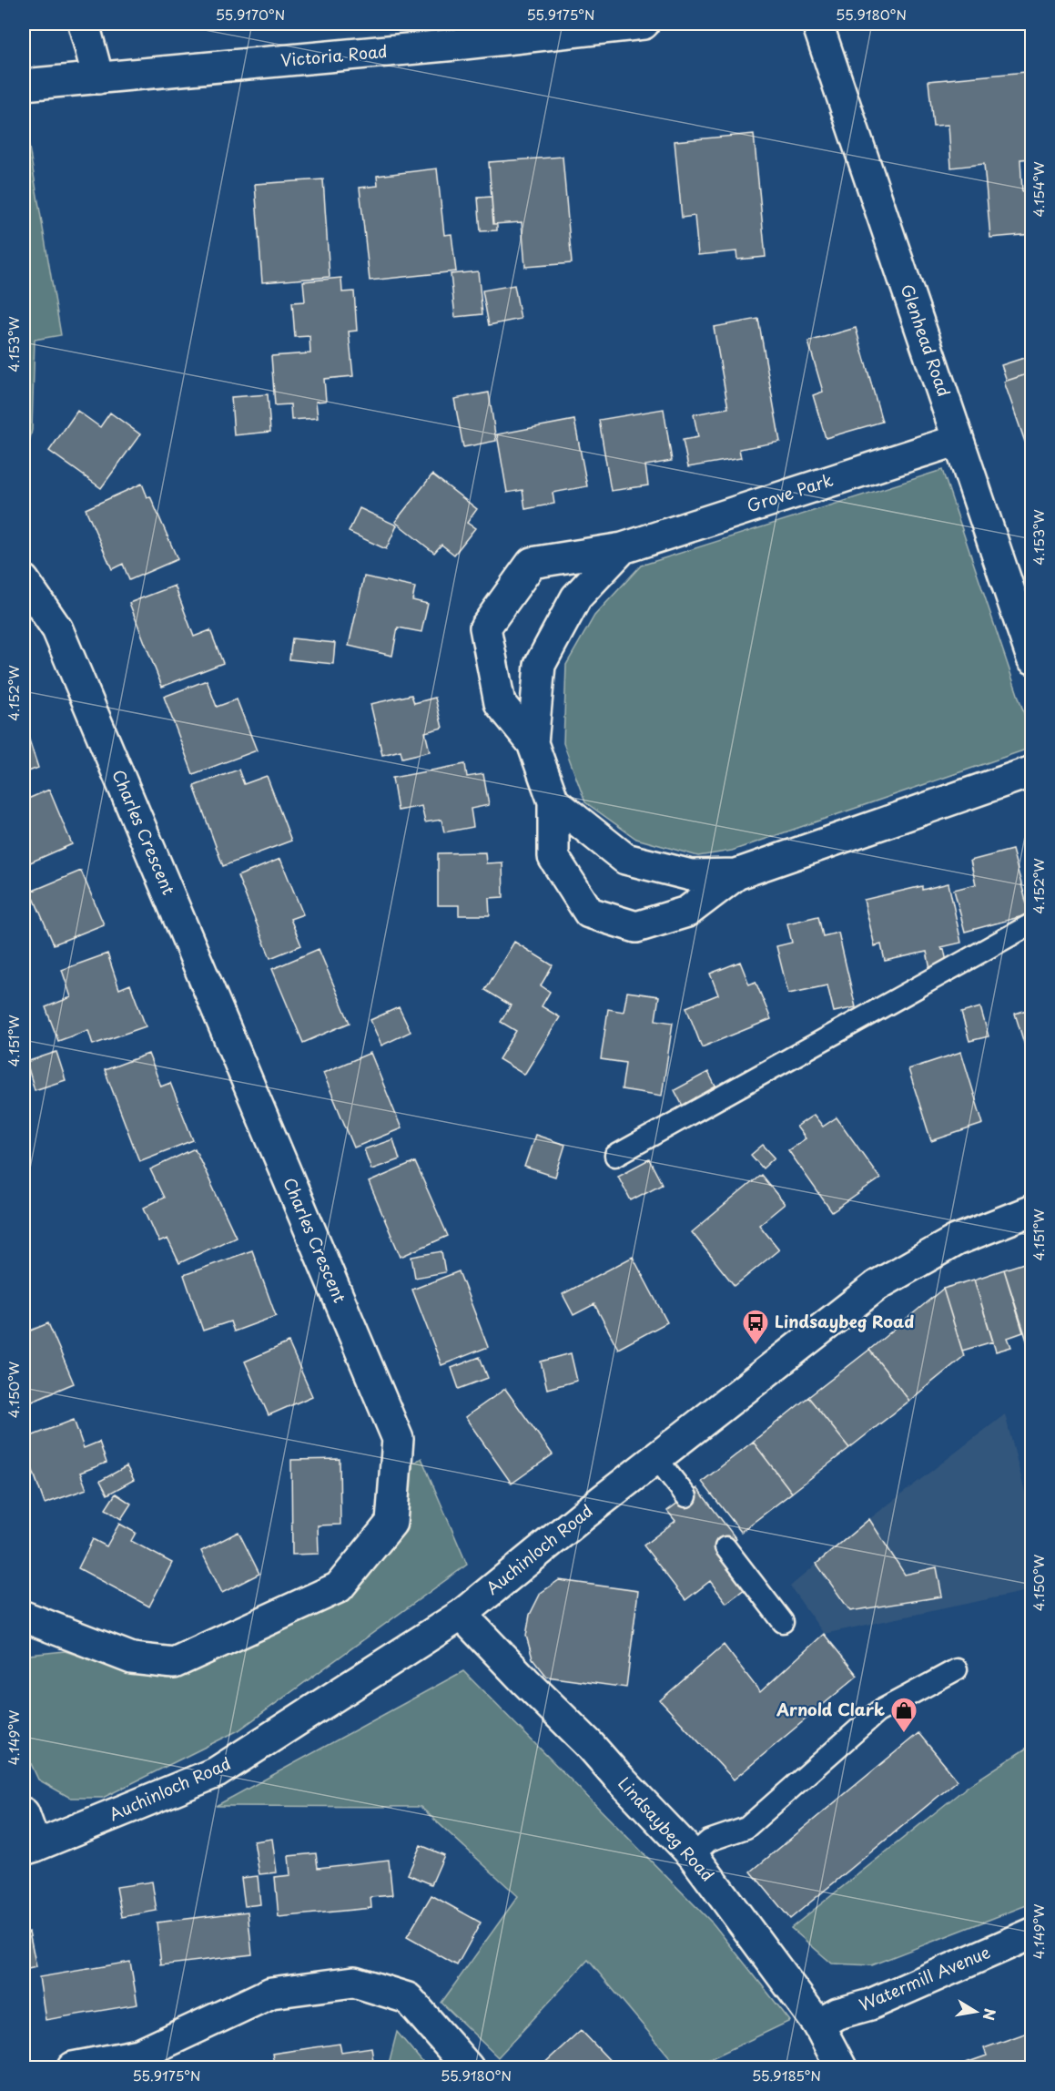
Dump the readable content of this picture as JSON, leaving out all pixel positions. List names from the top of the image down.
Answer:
{
  "streets": {
    "street": [
      "Victoria Road",
      "Glenhead Road",
      "Grove Park",
      "Charles Crescent",
      "Auchinloch Road",
      "Lindsaybeg Road",
      "Watermill Avenue"
    ]
  },
  "crossings": [
    ["Glenhead Road", "Grove Park"],
    ["Auchinloch Road", "Lindsaybeg Road"],
    ["Lindsaybeg Road", "Watermill Avenue"]
  ],
  "places": {
    "bus stop": ["Lindsaybeg Road"],
    "shop": ["Arnold Clark"]
  },
  "north": "right",
  "coordinates": [
    "55.9170°N",
    "55.9175°N",
    "55.9180°N",
    "4.154°W",
    "4.153°W",
    "4.152°W",
    "4.151°W",
    "4.150°W",
    "4.149°W",
    "55.9185°N"
  ]
}
